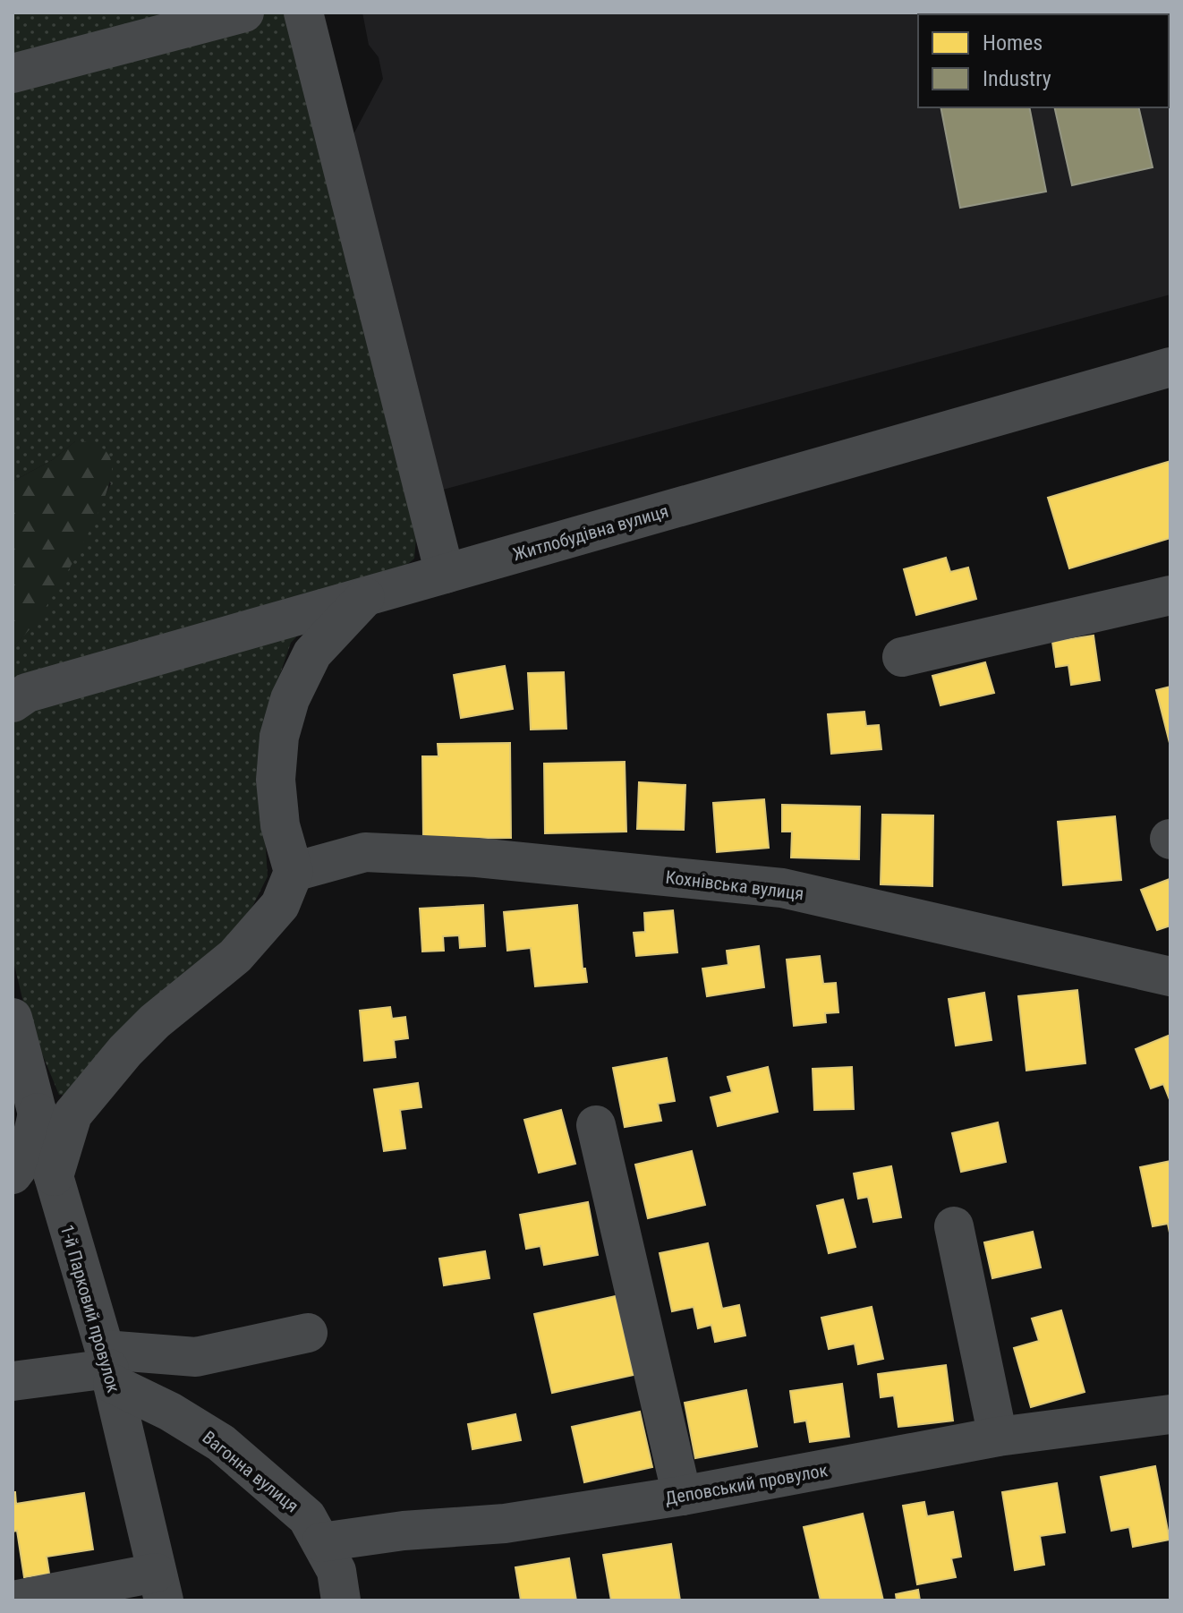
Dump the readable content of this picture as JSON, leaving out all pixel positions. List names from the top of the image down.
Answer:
{
  "streets": {
    "street": [
      "Житлобудівна вулиця",
      "Кохнівська вулиця",
      "1-й Парковий провулок",
      "Вагонна вулиця",
      "Деповський провулок"
    ]
  },
  "crossings": [
    ["1-й Парковий провулок", "Вагонна вулиця"],
    ["Вагонна вулиця", "Деповський провулок"]
  ],
  "legend": ["Homes", "Industry"]
}
